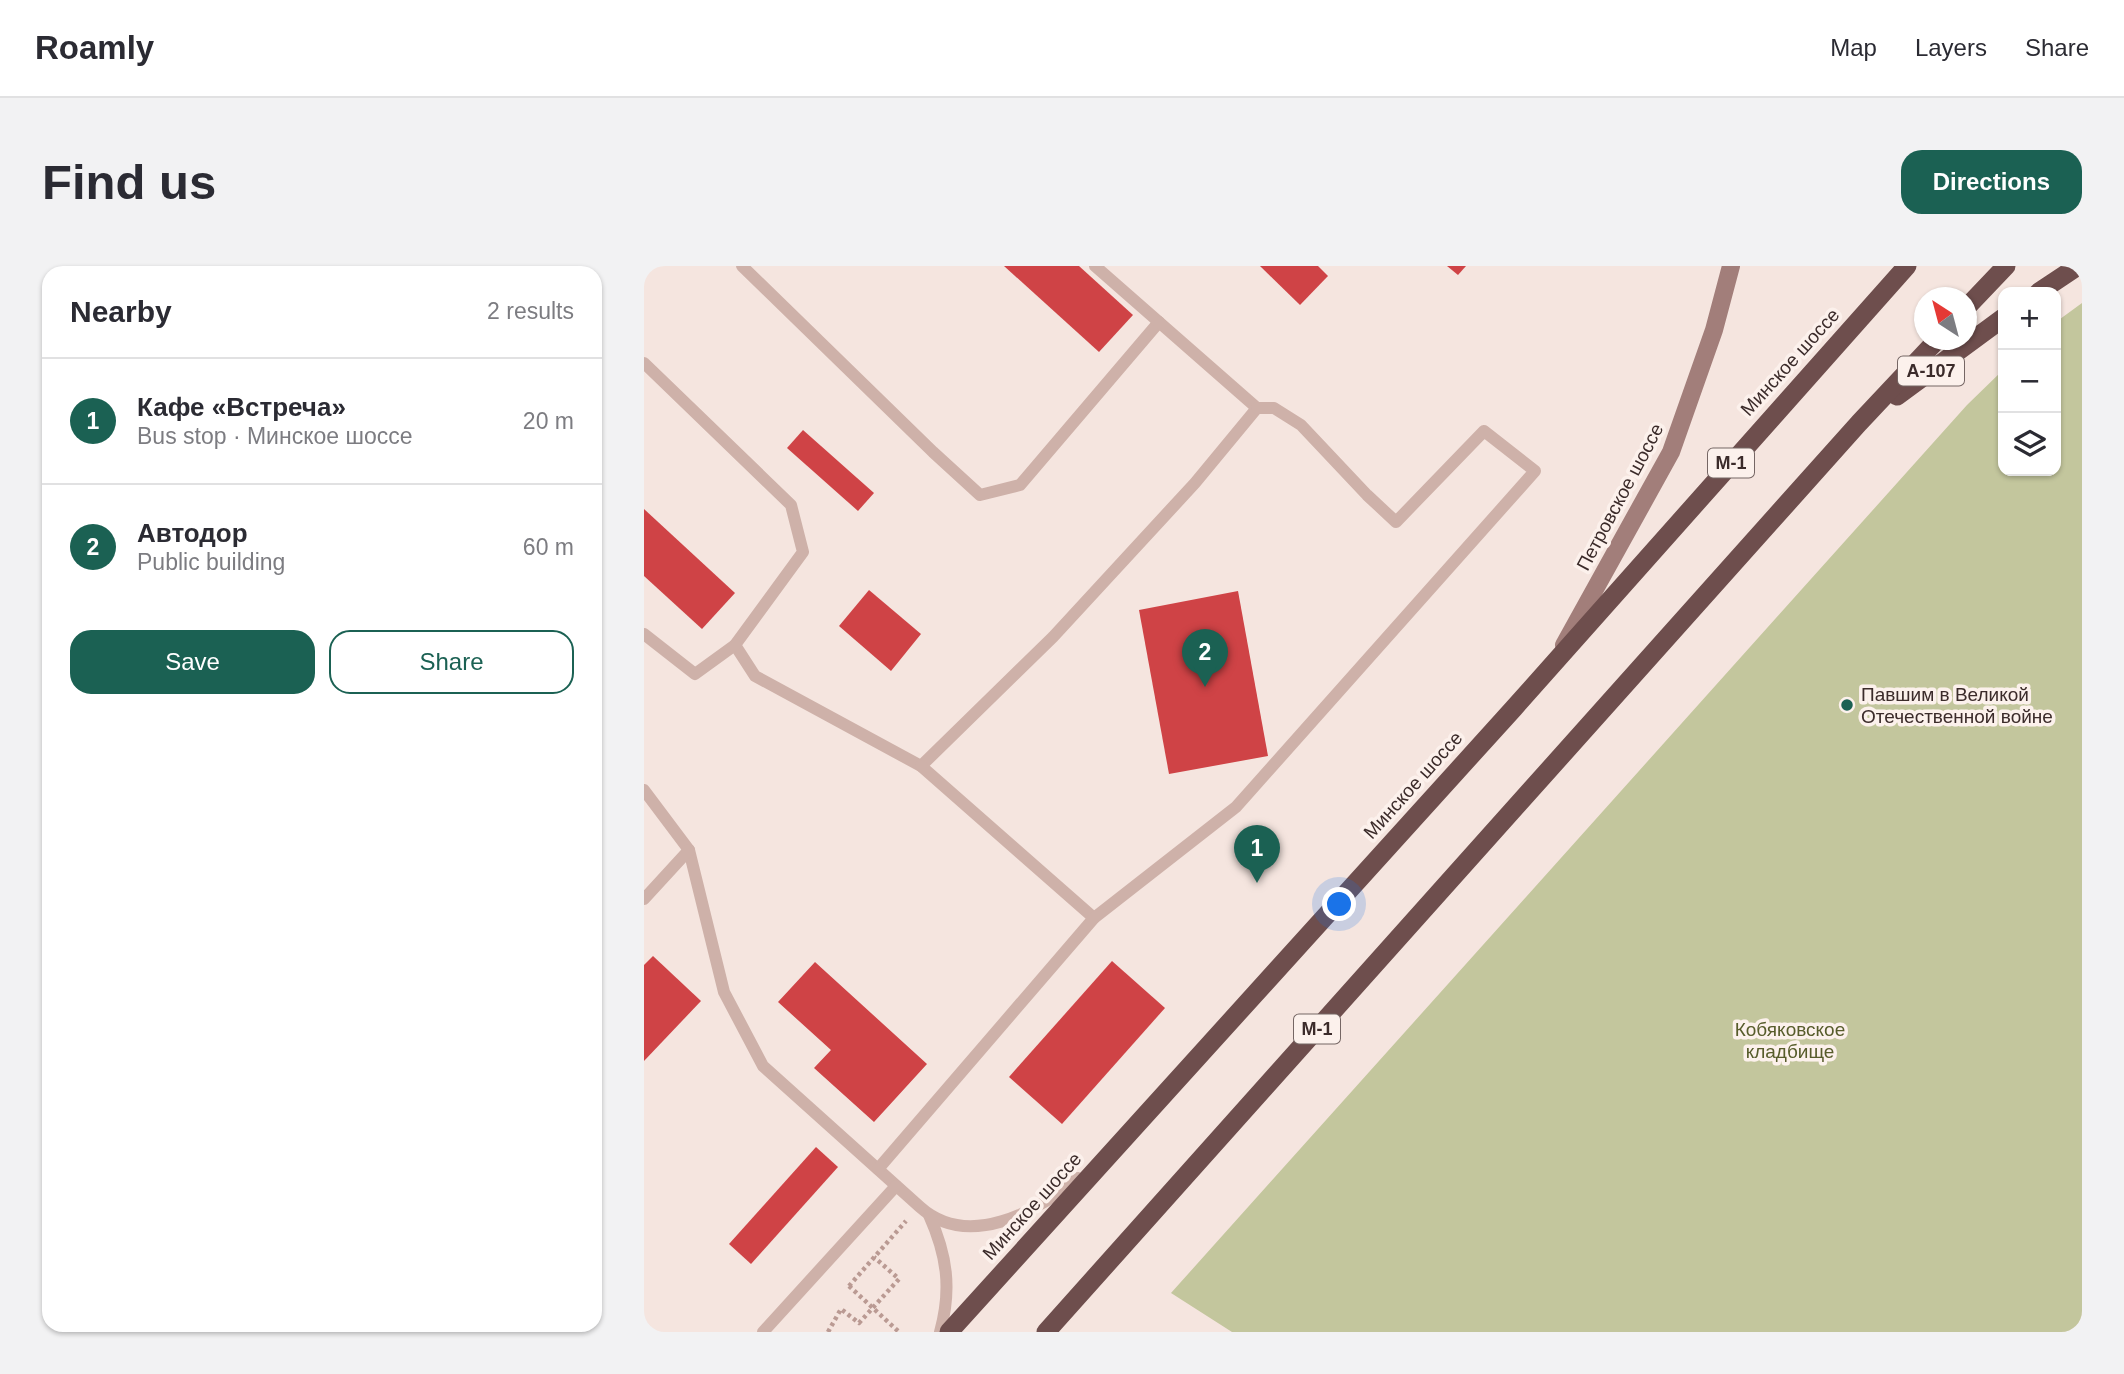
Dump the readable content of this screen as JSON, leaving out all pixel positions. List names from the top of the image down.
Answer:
{
  "streets": {
    "highway": ["Минское шоссе", "А-107", "М-1"],
    "main road": ["Петровское шоссе"]
  },
  "crossings": [
    ["Минское шоссе", "Петровское шоссе"],
    ["А-107", "М-1"]
  ],
  "parks": ["Кобяковское кладбище"],
  "places": ["Павшим в Великой Отечественной войне"],
  "north": "top left",
  "page": {
    "header": "Roamly",
    "nav": ["Map", "Layers", "Share"],
    "buttons": [
      "Directions",
      ["Save", "Share"]
    ],
    "title": "Find us",
    "heading": ["Nearby", "2 results"],
    "map_buttons": ["+", "−"],
    "list": [
      {
        "mark": "1",
        "name": "Кафе «Встреча»",
        "note": "Bus stop · Минское шоссе",
        "value": "20 m"
      },
      {
        "mark": "2",
        "name": "Автодор",
        "note": "Public building",
        "value": "60 m"
      }
    ],
    "pins": ["2", "1"]
  }
}
